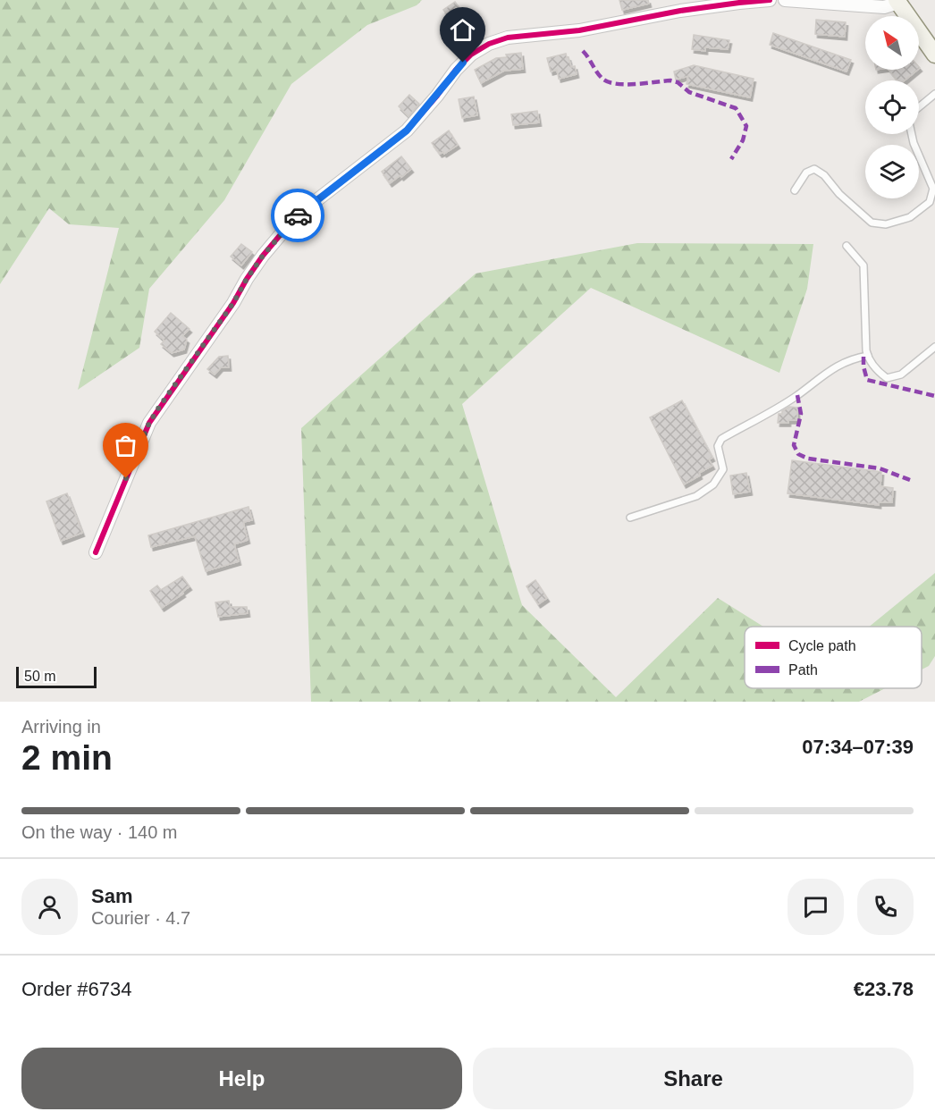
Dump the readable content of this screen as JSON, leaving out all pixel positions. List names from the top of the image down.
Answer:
{
  "legend": ["Cycle path", "Path"],
  "scale_bar": "50 m",
  "north": "top left",
  "page": {
    "scale": "50 m",
    "heading": ["2 min", "Arriving in", "07:34–07:39"],
    "panel": [
      "Sam",
      "Courier · 4.7",
      "Order #6734",
      "€23.78"
    ],
    "bar": "On the way · 140 m",
    "buttons": ["Help", "Share"]
  }
}
